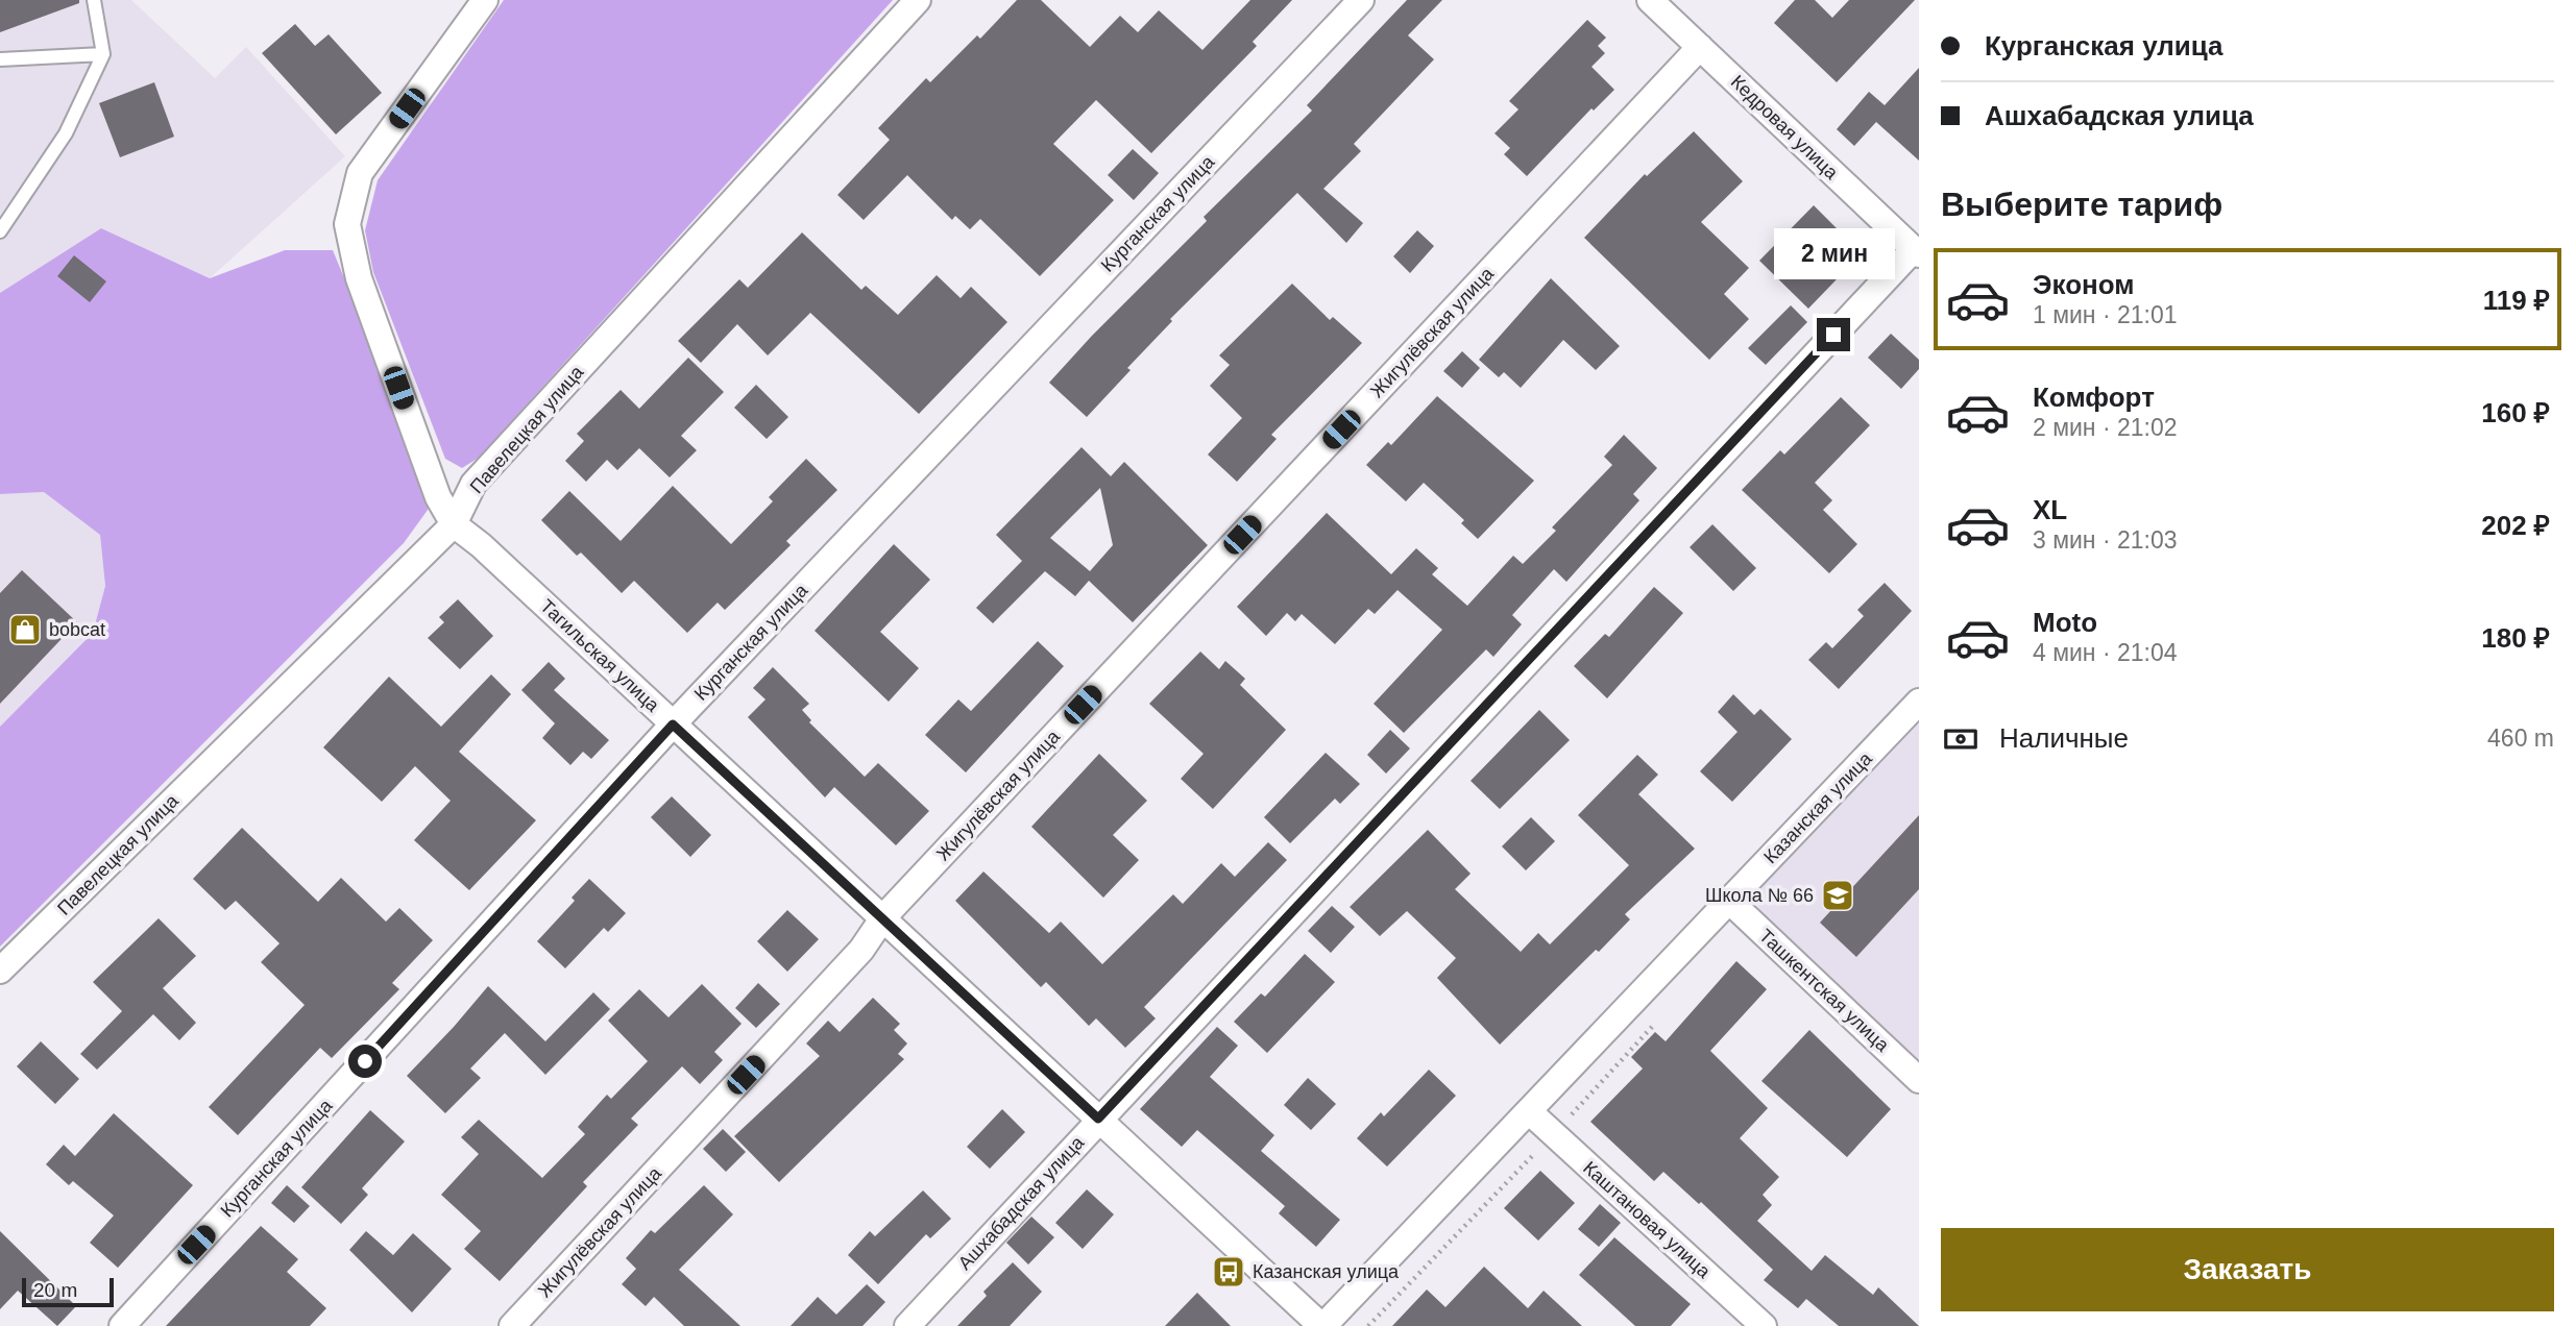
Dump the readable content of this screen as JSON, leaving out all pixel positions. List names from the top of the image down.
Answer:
{
  "streets": {
    "street": [
      "Кедровая улица",
      "Курганская улица",
      "Жигулёвская улица",
      "Павелецкая улица",
      "Тагильская улица",
      "Казанская улица",
      "Ташкентская улица",
      "Ашхабадская улица",
      "Каштановая улица"
    ]
  },
  "crossings": [
    ["Кедровая улица", "Жигулёвская улица"],
    ["Кедровая улица", "Ашхабадская улица"],
    ["Курганская улица", "Тагильская улица"],
    ["Жигулёвская улица", "Тагильская улица"],
    ["Павелецкая улица", "Тагильская улица"],
    ["Тагильская улица", "Казанская улица"],
    ["Тагильская улица", "Ашхабадская улица"],
    ["Казанская улица", "Ташкентская улица"],
    ["Казанская улица", "Каштановая улица"]
  ],
  "places": {
    "shop": ["bobcat"],
    "school or university": ["Школа № 66"],
    "bus stop": ["Казанская улица"]
  },
  "scale_bar": "20 m",
  "page": {
    "banner": ["Курганская улица", "Ашхабадская улица"],
    "heading": "Выберите тариф",
    "bubble": "2 мин",
    "list": [
      {
        "name": "Эконом",
        "note": "1 мин · 21:01",
        "value": "119 ₽"
      },
      {
        "name": "Комфорт",
        "note": "2 мин · 21:02",
        "value": "160 ₽"
      },
      {
        "name": "XL",
        "note": "3 мин · 21:03",
        "value": "202 ₽"
      },
      {
        "name": "Moto",
        "note": "4 мин · 21:04",
        "value": "180 ₽"
      }
    ],
    "pay": ["Наличные", "460 m"],
    "buttons": "Заказать",
    "scale": "20 m"
  }
}
